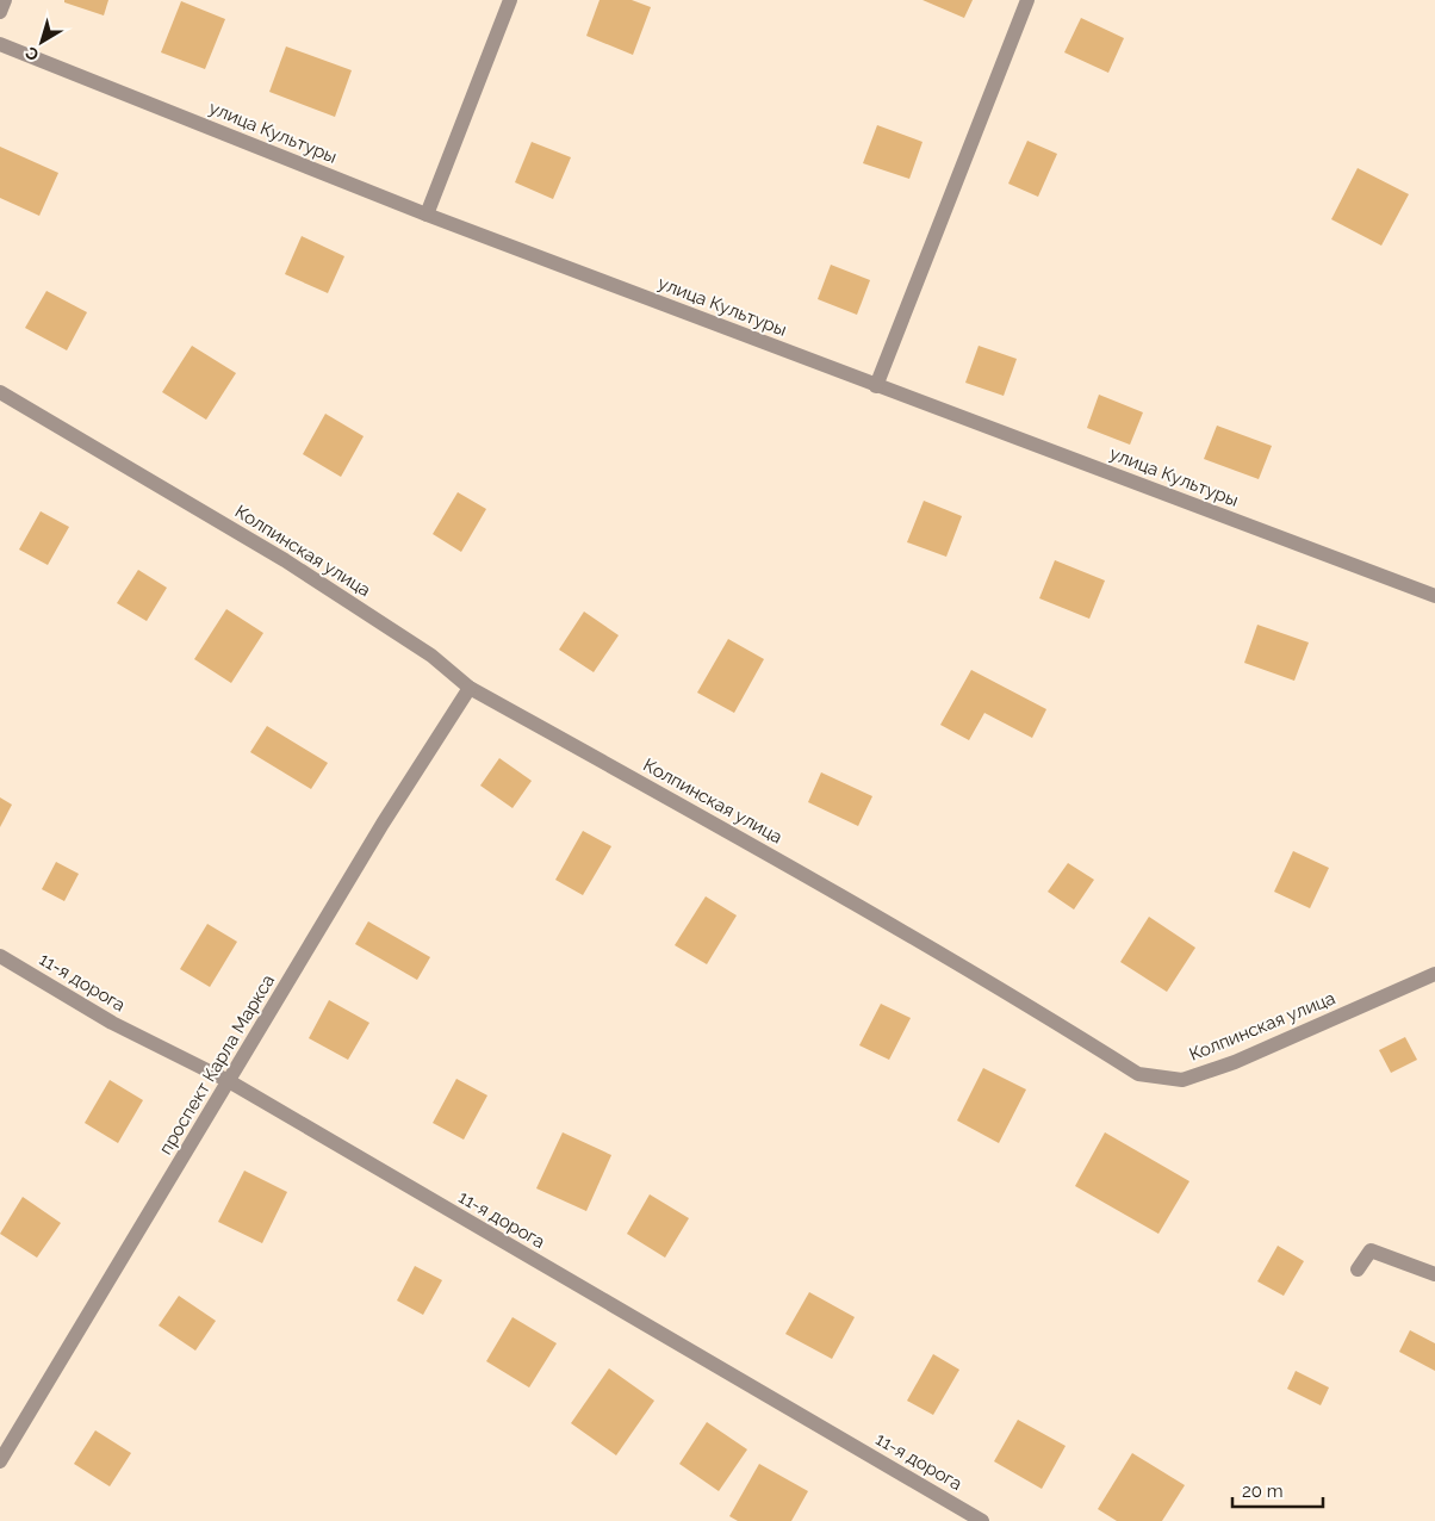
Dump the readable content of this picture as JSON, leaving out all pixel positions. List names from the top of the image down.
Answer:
{
  "streets": {
    "street": [
      "улица Культуры",
      "Колпинская улица",
      "11-я дорога",
      "проспект Карла Маркса"
    ]
  },
  "crossings": [
    ["Колпинская улица", "проспект Карла Маркса"],
    ["11-я дорога", "проспект Карла Маркса"]
  ],
  "scale_bar": "20 m",
  "north": "bottom left"
}
